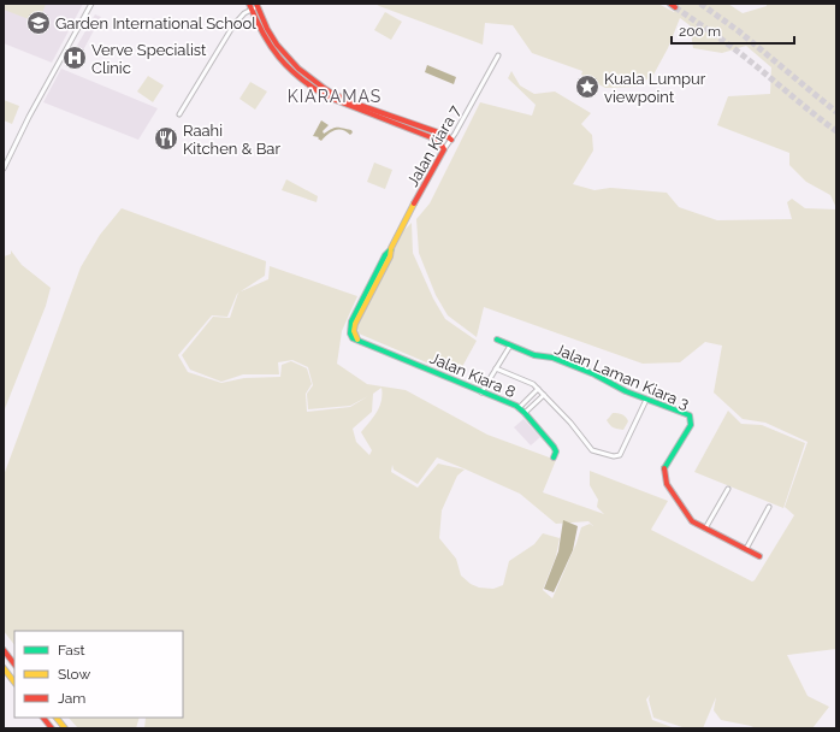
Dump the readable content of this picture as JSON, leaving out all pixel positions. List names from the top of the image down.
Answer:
{
  "streets": {
    "main road": ["Jalan Kiara 7", "Jalan Kiara 8", "Jalan Laman Kiara 3"]
  },
  "crossings": [
    ["Jalan Kiara 7", "Jalan Kiara 8"]
  ],
  "districts": ["KIARAMAS"],
  "places": {
    "school or university": ["Garden International School"],
    "hospital": ["Verve Specialist Clinic"],
    "place": ["Kuala Lumpur viewpoint"],
    "restaurant": ["Raahi Kitchen & Bar"]
  },
  "legend": ["Fast", "Slow", "Jam"],
  "scale_bar": "200 m"
}
